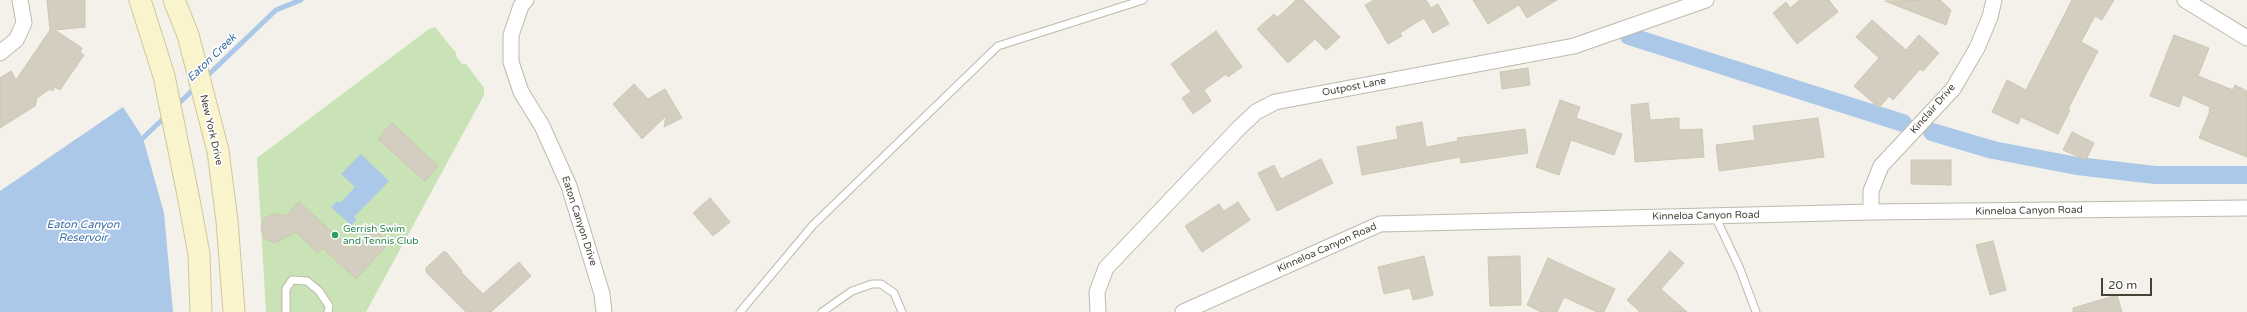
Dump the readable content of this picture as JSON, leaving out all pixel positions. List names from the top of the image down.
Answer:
{
  "streets": {
    "main road": ["New York Drive"],
    "street": [
      "Outpost Lane",
      "Kinclair Drive",
      "Kinneloa Canyon Road",
      "Eaton Canyon Drive"
    ]
  },
  "crossings": [
    ["Kinclair Drive", "Kinneloa Canyon Road"]
  ],
  "water": ["Eaton Creek", "Eaton Canyon Reservoir"],
  "places": ["Gerrish Swim and Tennis Club"],
  "scale_bar": "20 m"
}
